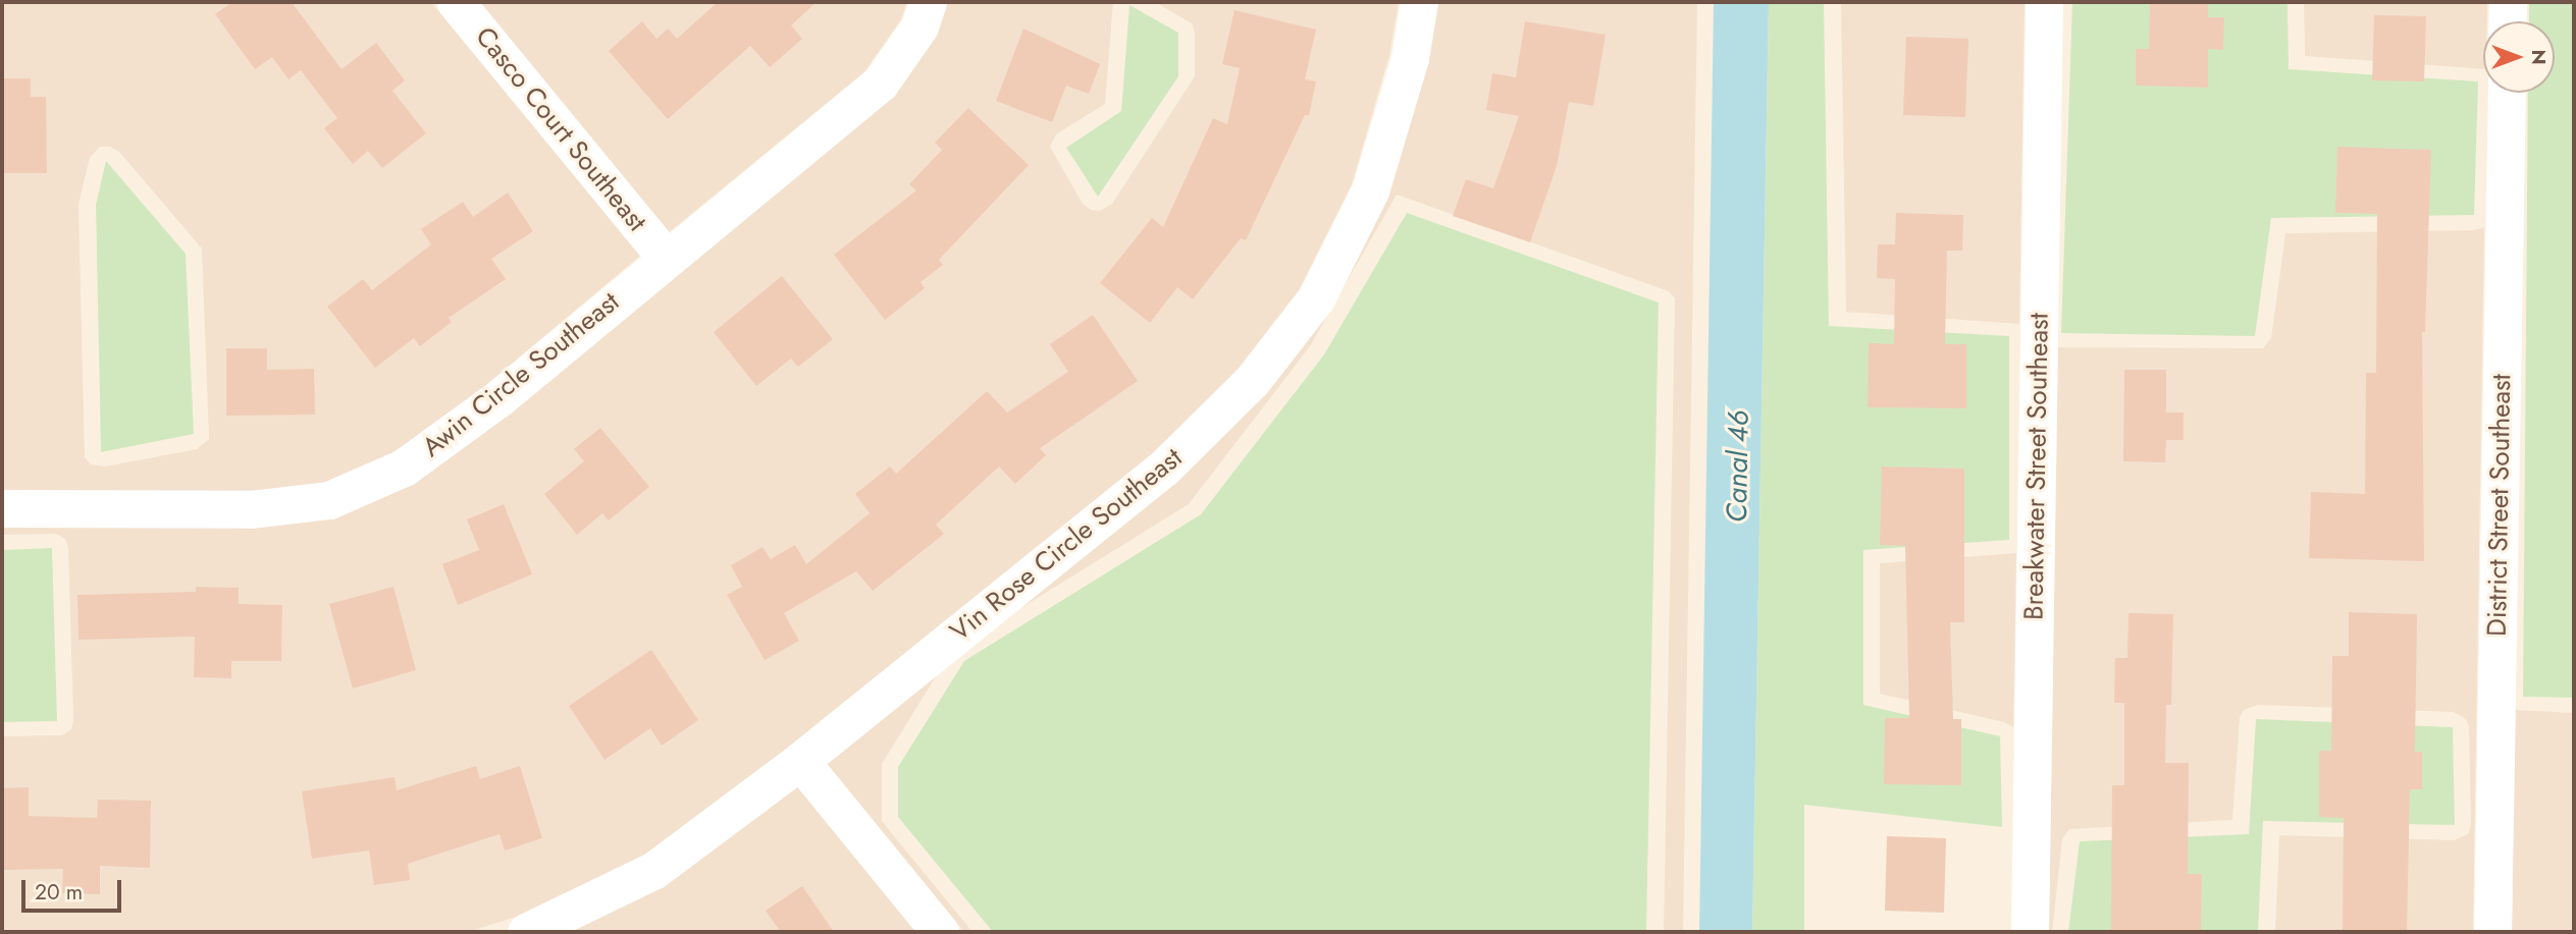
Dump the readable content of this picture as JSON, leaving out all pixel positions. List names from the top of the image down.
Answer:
{
  "streets": {
    "street": [
      "Casco Court Southeast",
      "Awin Circle Southeast",
      "Breakwater Street Southeast",
      "District Street Southeast",
      "Vin Rose Circle Southeast"
    ]
  },
  "crossings": [
    ["Casco Court Southeast", "Awin Circle Southeast"]
  ],
  "water": ["Canal 46"],
  "scale_bar": "20 m",
  "north": "right"
}
